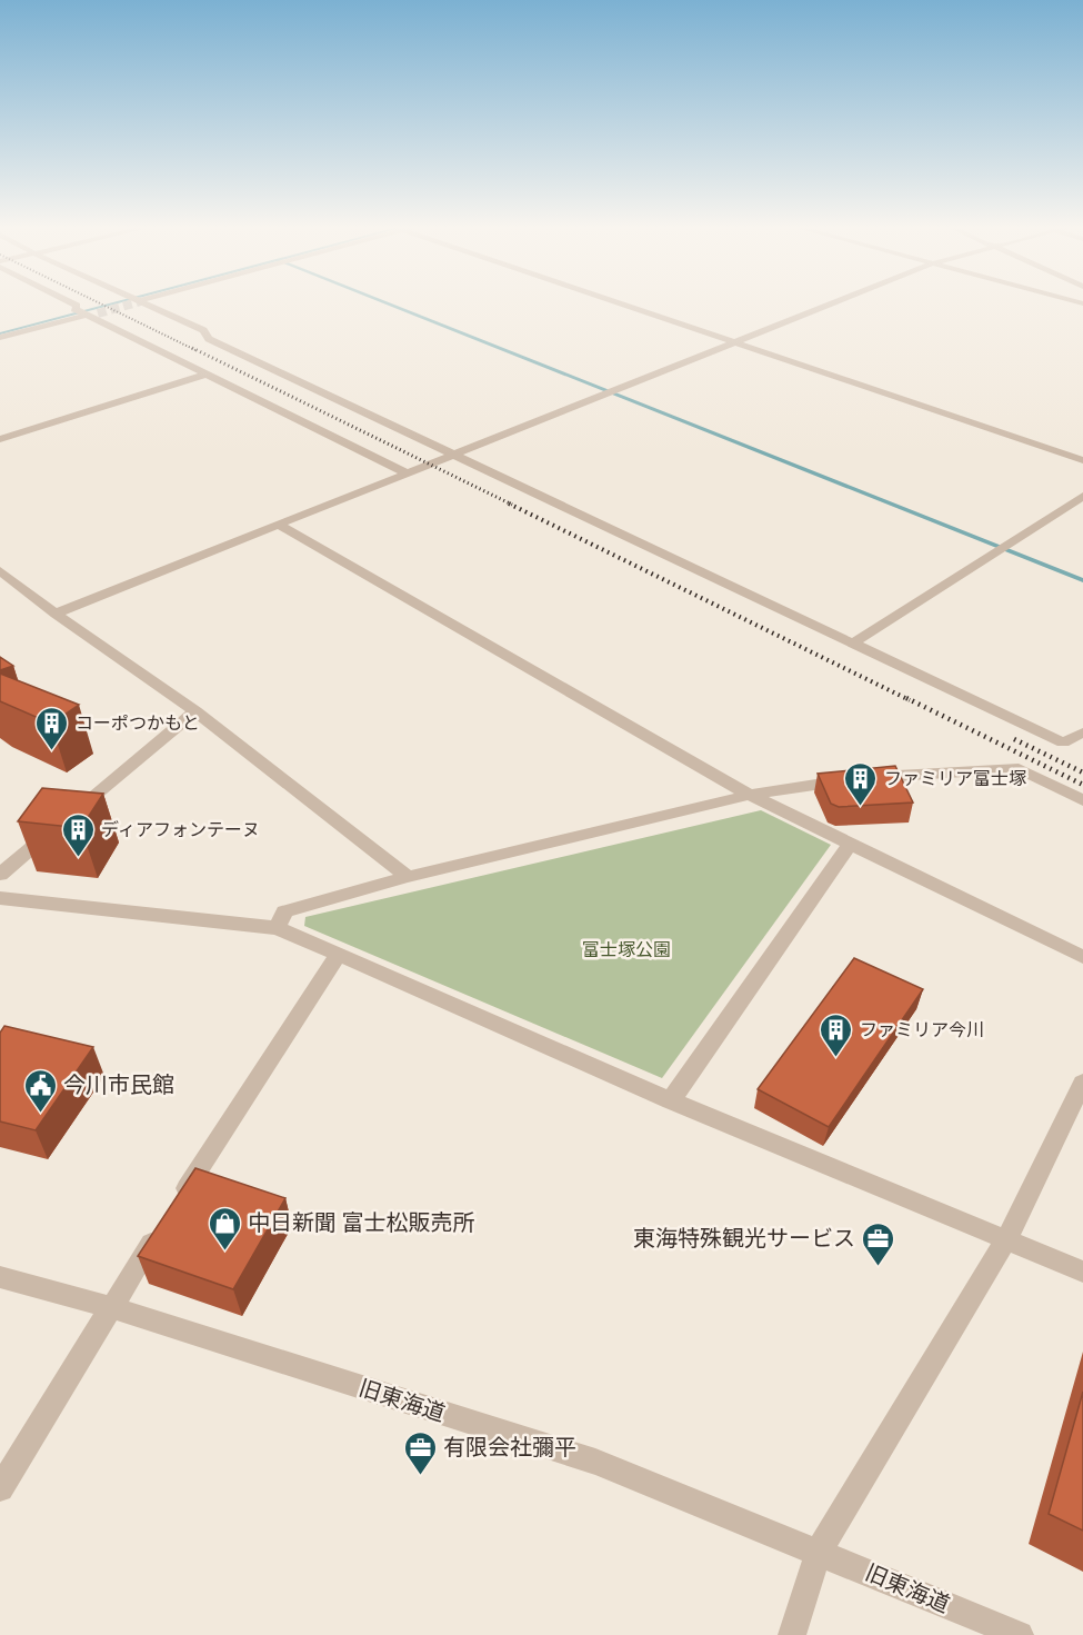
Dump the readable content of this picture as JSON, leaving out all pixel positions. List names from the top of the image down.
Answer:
{
  "streets": {
    "street": ["旧東海道"]
  },
  "parks": ["富士塚公園"],
  "places": {
    "building": [
      "コーポつかもと",
      "ファミリア富士塚",
      "ディアフォンテーヌ",
      "ファミリア今川"
    ],
    "public building": ["今川市民館"],
    "shop": ["中日新聞 富士松販売所"],
    "office": ["東海特殊観光サービス", "有限会社彌平"]
  }
}
